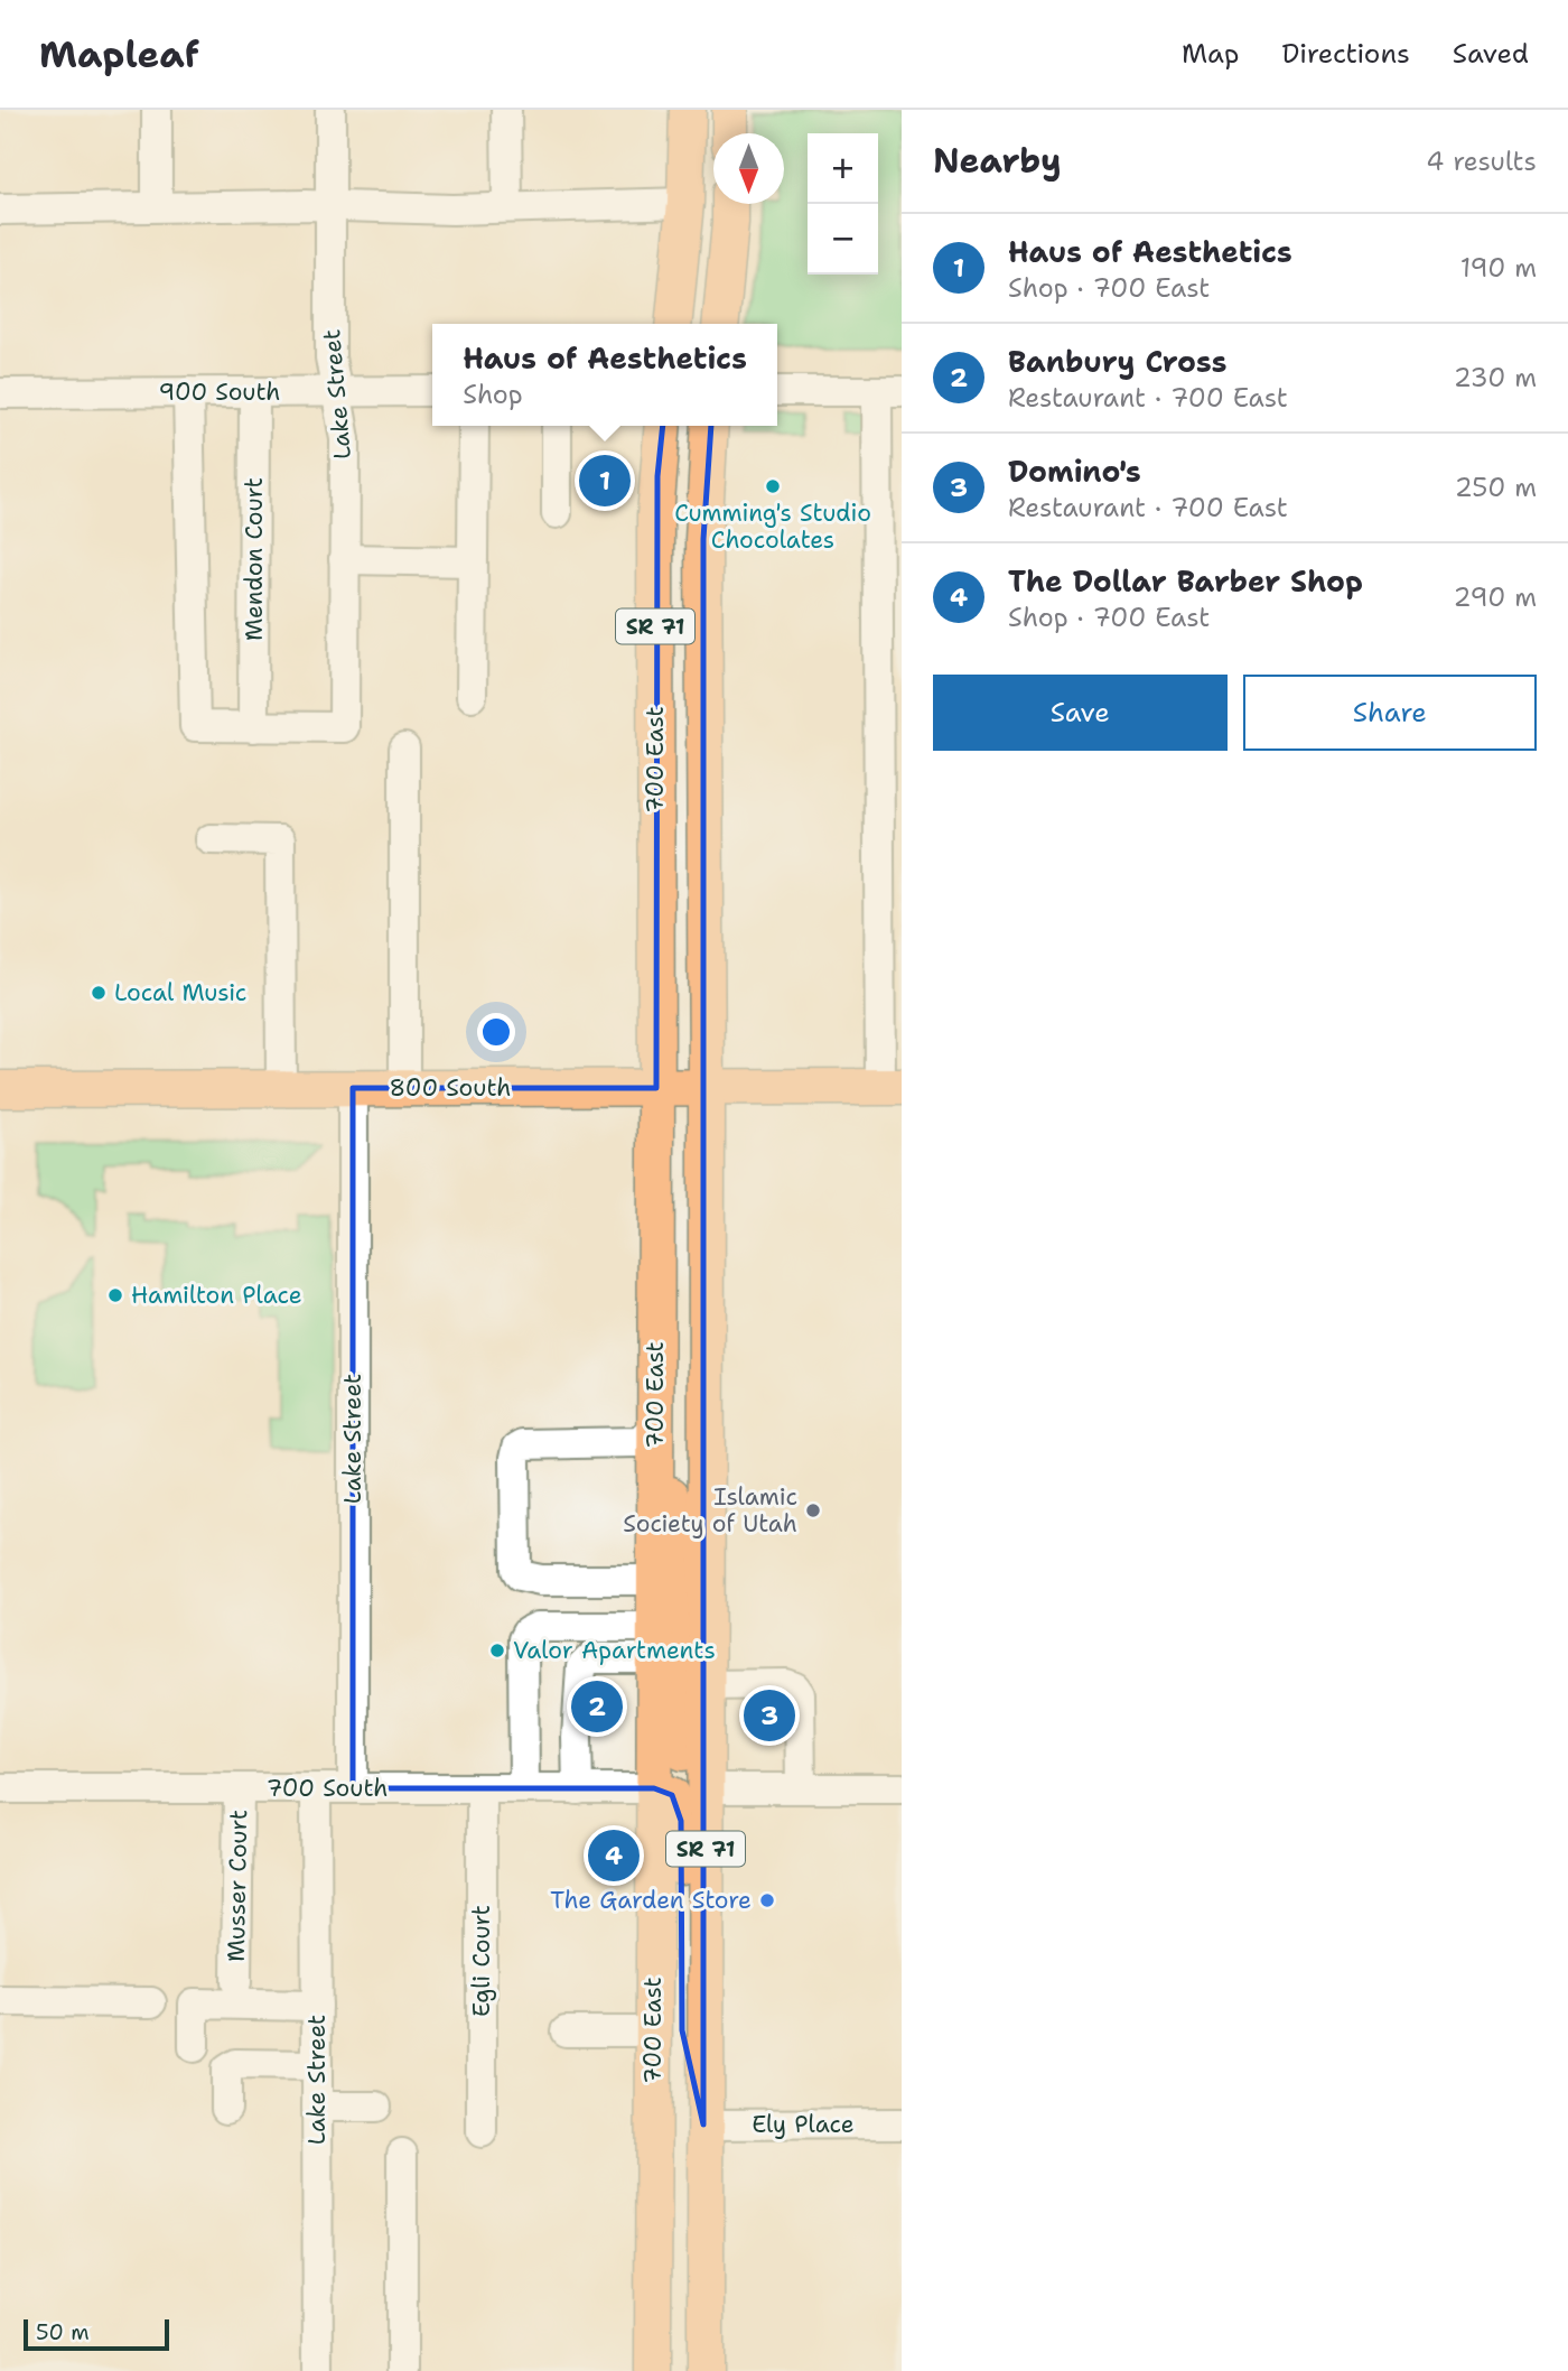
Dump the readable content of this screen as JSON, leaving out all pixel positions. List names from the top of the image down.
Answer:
{
  "streets": {
    "main road": ["SR 71", "700 East", "800 South"],
    "street": [
      "900 South",
      "Lake Street",
      "Mendon Court",
      "700 South",
      "Musser Court",
      "Egli Court",
      "Ely Place"
    ]
  },
  "crossings": [
    ["900 South", "Lake Street"],
    ["900 South", "Mendon Court"],
    ["Lake Street", "Mendon Court"],
    ["Lake Street", "800 South"],
    ["Lake Street", "700 South"],
    ["700 East", "800 South"],
    ["700 East", "700 South"],
    ["700 East", "Ely Place"],
    ["700 South", "Musser Court"],
    ["700 South", "Egli Court"]
  ],
  "places": [
    "Cumming's Studio Chocolates",
    "Local Music",
    "Hamilton Place",
    "Islamic Society of Utah",
    "Valor Apartments",
    "The Garden Store"
  ],
  "scale_bar": "50 m",
  "north": "bottom",
  "page": {
    "header": "Mapleaf",
    "nav": ["Map", "Directions", "Saved"],
    "heading": ["Nearby", "4 results"],
    "map_buttons": ["+", "−"],
    "list": [
      {
        "mark": "1",
        "name": "Haus of Aesthetics",
        "note": "Shop · 700 East",
        "value": "190 m"
      },
      {
        "mark": "2",
        "name": "Banbury Cross",
        "note": "Restaurant · 700 East",
        "value": "230 m"
      },
      {
        "mark": "3",
        "name": "Domino's",
        "note": "Restaurant · 700 East",
        "value": "250 m"
      },
      {
        "mark": "4",
        "name": "The Dollar Barber Shop",
        "note": "Shop · 700 East",
        "value": "290 m"
      }
    ],
    "popup": ["Haus of Aesthetics", "Shop"],
    "pins": [
      "1",
      "2",
      "3",
      "4"
    ],
    "buttons": ["Save", "Share"],
    "scale": "50 m"
  }
}
